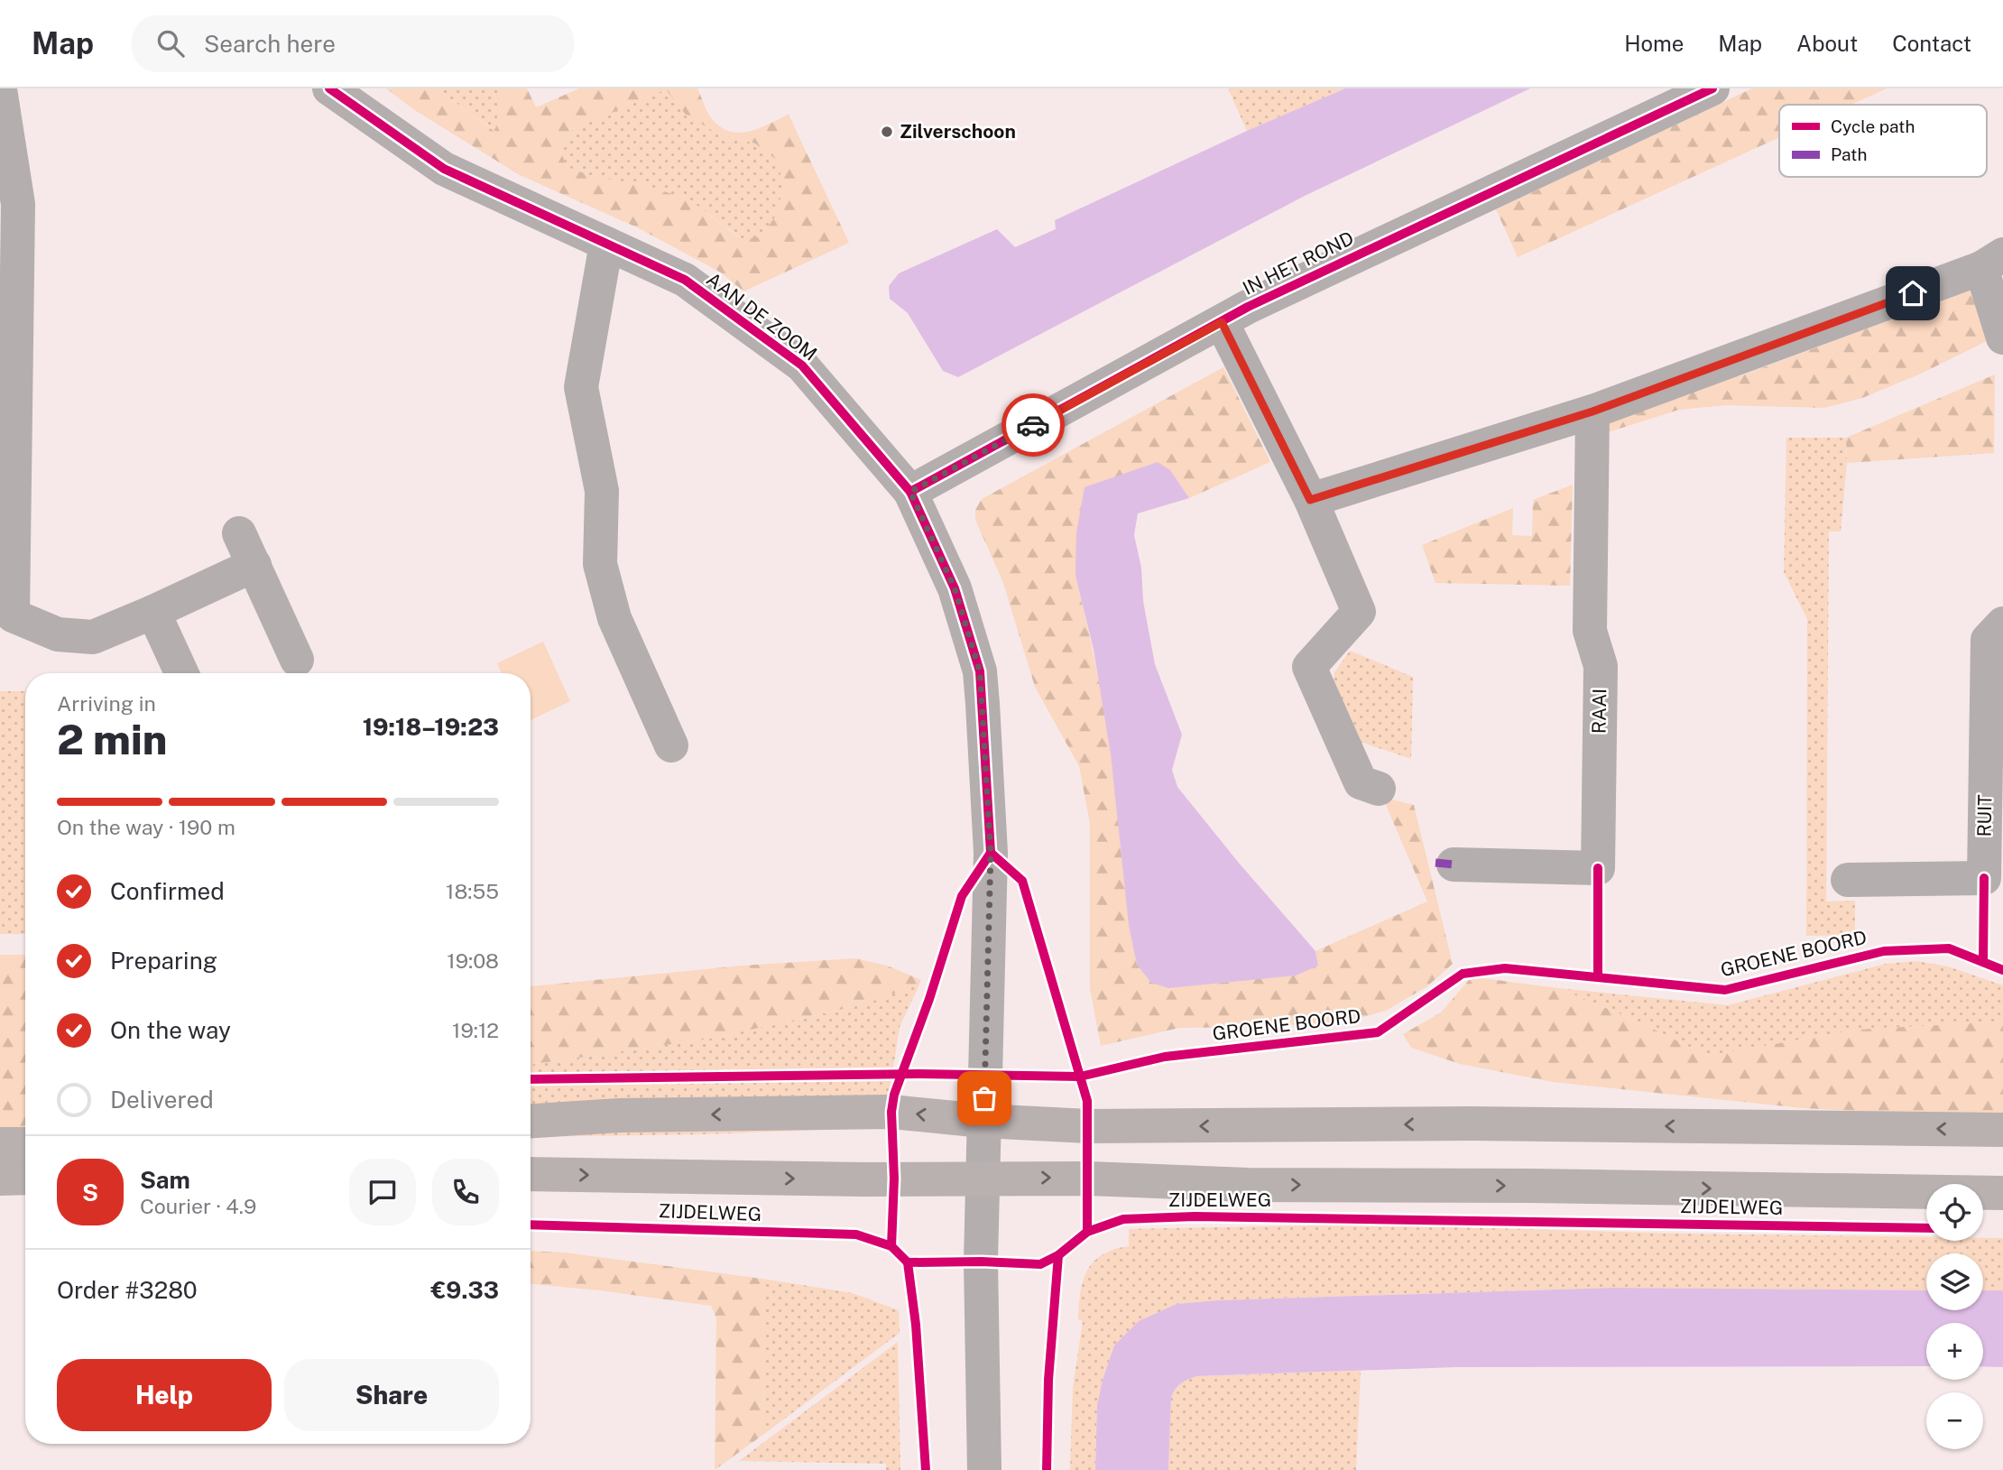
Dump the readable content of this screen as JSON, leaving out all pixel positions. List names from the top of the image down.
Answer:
{
  "streets": {
    "main road": ["ZIJDELWEG"],
    "street": [
      "IN HET ROND",
      "AAN DE ZOOM",
      "RAAI",
      "RUIT"
    ],
    "cycle path": ["GROENE BOORD"]
  },
  "crossings": [
    ["IN HET ROND", "AAN DE ZOOM"],
    ["AAN DE ZOOM", "ZIJDELWEG"]
  ],
  "places": ["Zilverschoon"],
  "legend": ["Cycle path", "Path"],
  "page": {
    "header": "Map",
    "search": "Search here",
    "nav": [
      "Home",
      "Map",
      "About",
      "Contact"
    ],
    "heading": ["2 min", "Arriving in", "19:18–19:23"],
    "panel": [
      "Sam",
      "Courier · 4.9",
      "Order #3280",
      "€9.33"
    ],
    "bar": "On the way · 190 m",
    "list": [
      ["Confirmed", "18:55"],
      ["Preparing", "19:08"],
      ["On the way", "19:12"],
      "Delivered"
    ],
    "round": "S",
    "map_buttons": ["+", "−"],
    "buttons": ["Help", "Share"]
  }
}
